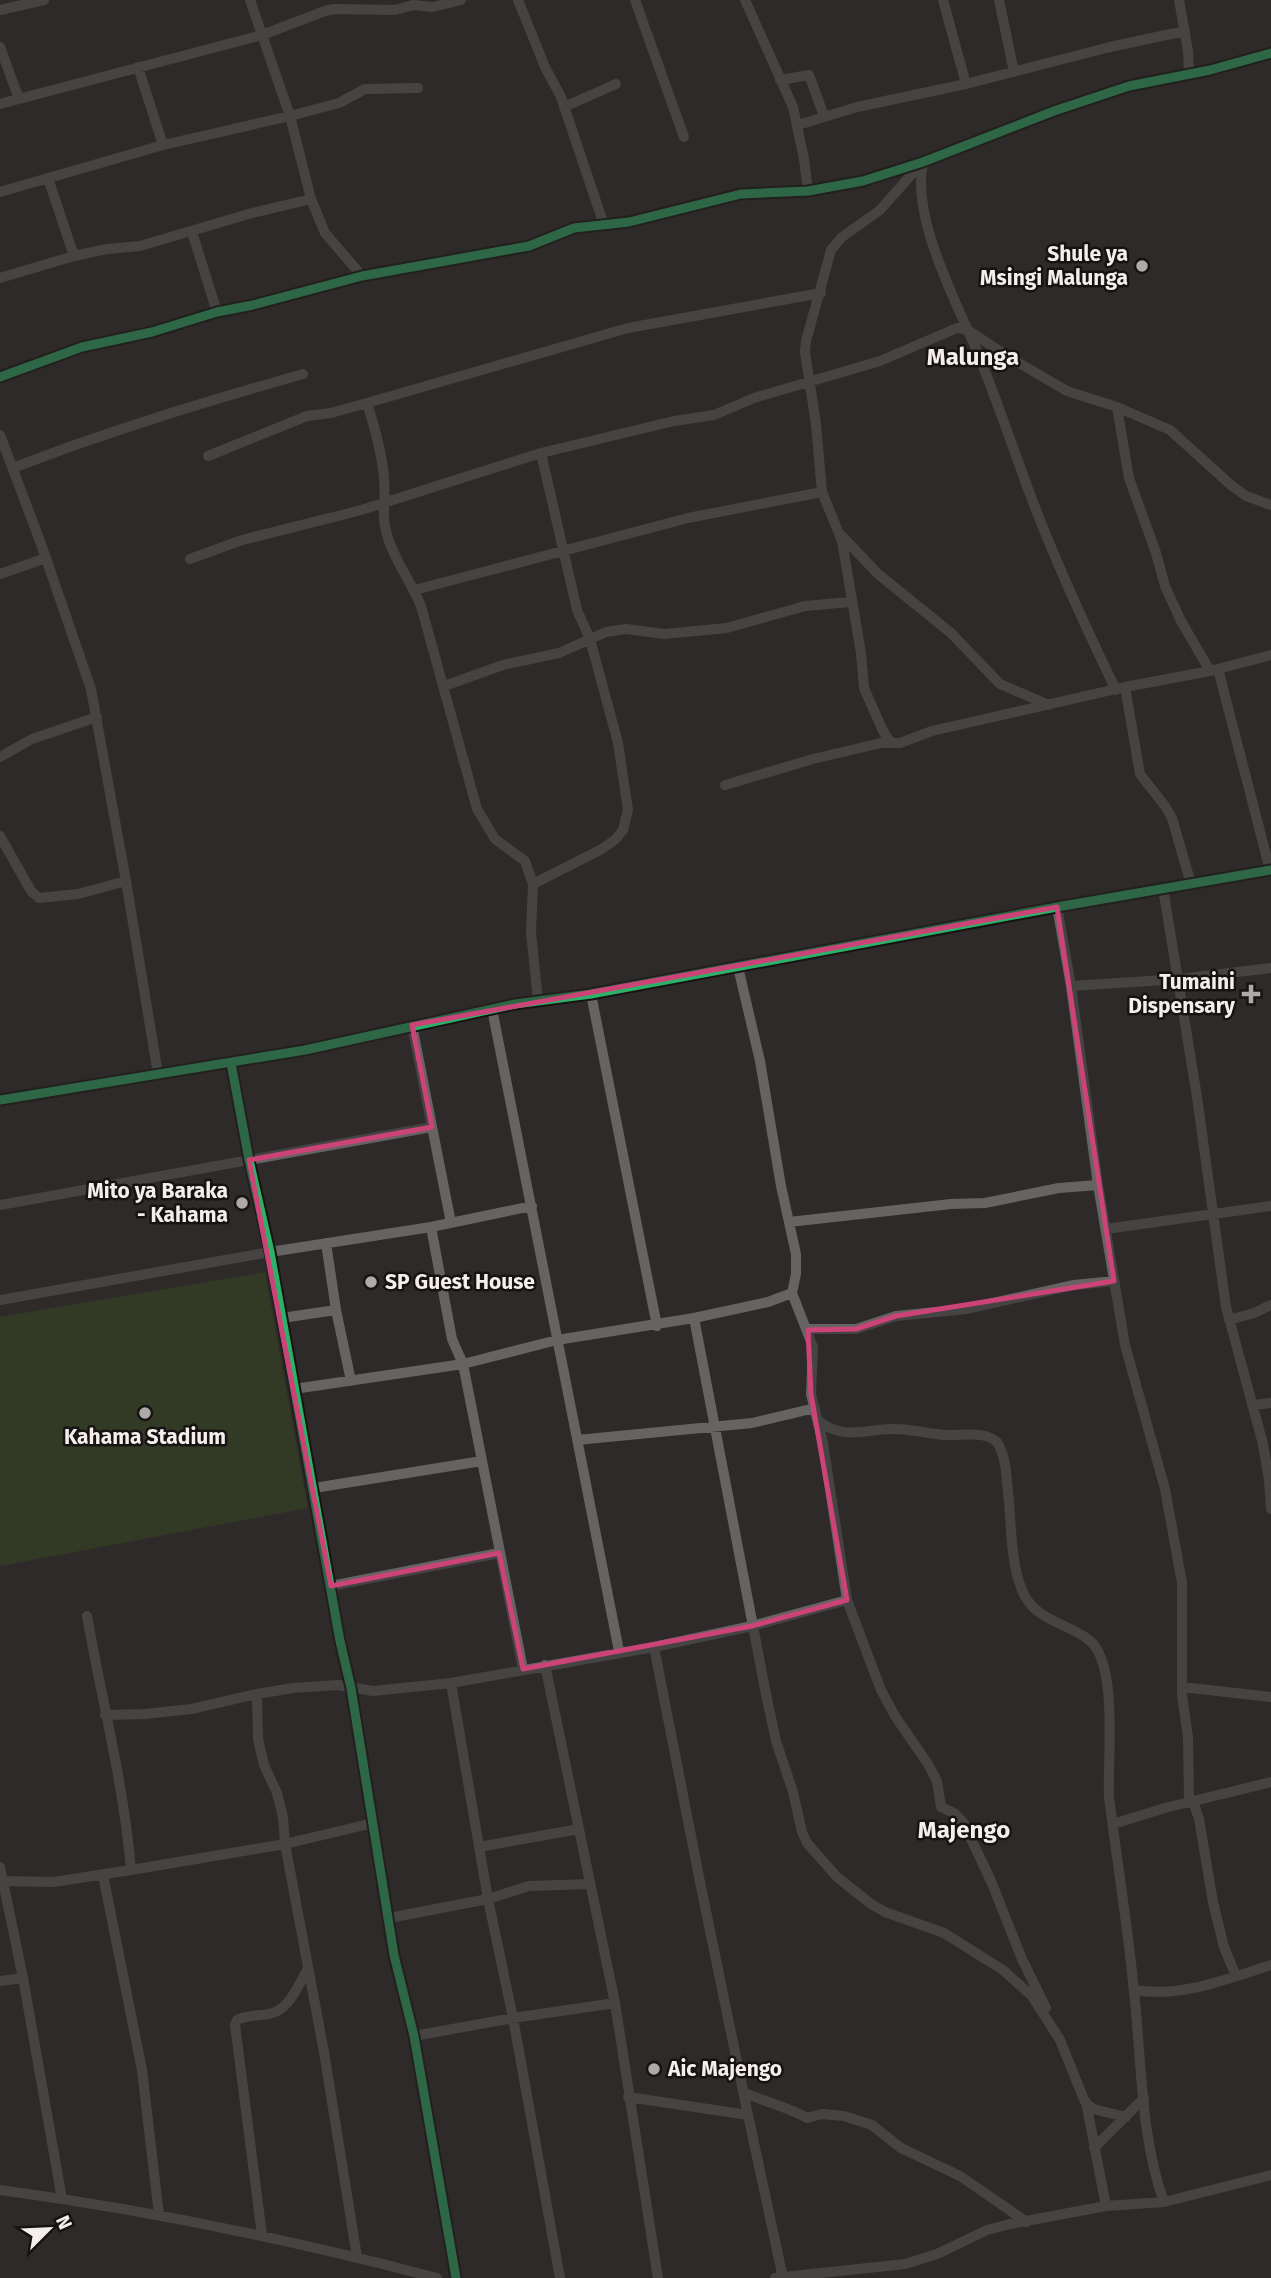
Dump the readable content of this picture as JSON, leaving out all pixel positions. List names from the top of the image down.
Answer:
{
  "districts": ["Malunga", "Majengo"],
  "places": {
    "other": [
      "Shule ya Msingi Malunga",
      "Mito ya Baraka - Kahama",
      "SP Guest House",
      "Kahama Stadium",
      "Aic Majengo"
    ],
    "health": ["Tumaini Dispensary"]
  },
  "north": "top right"
}
